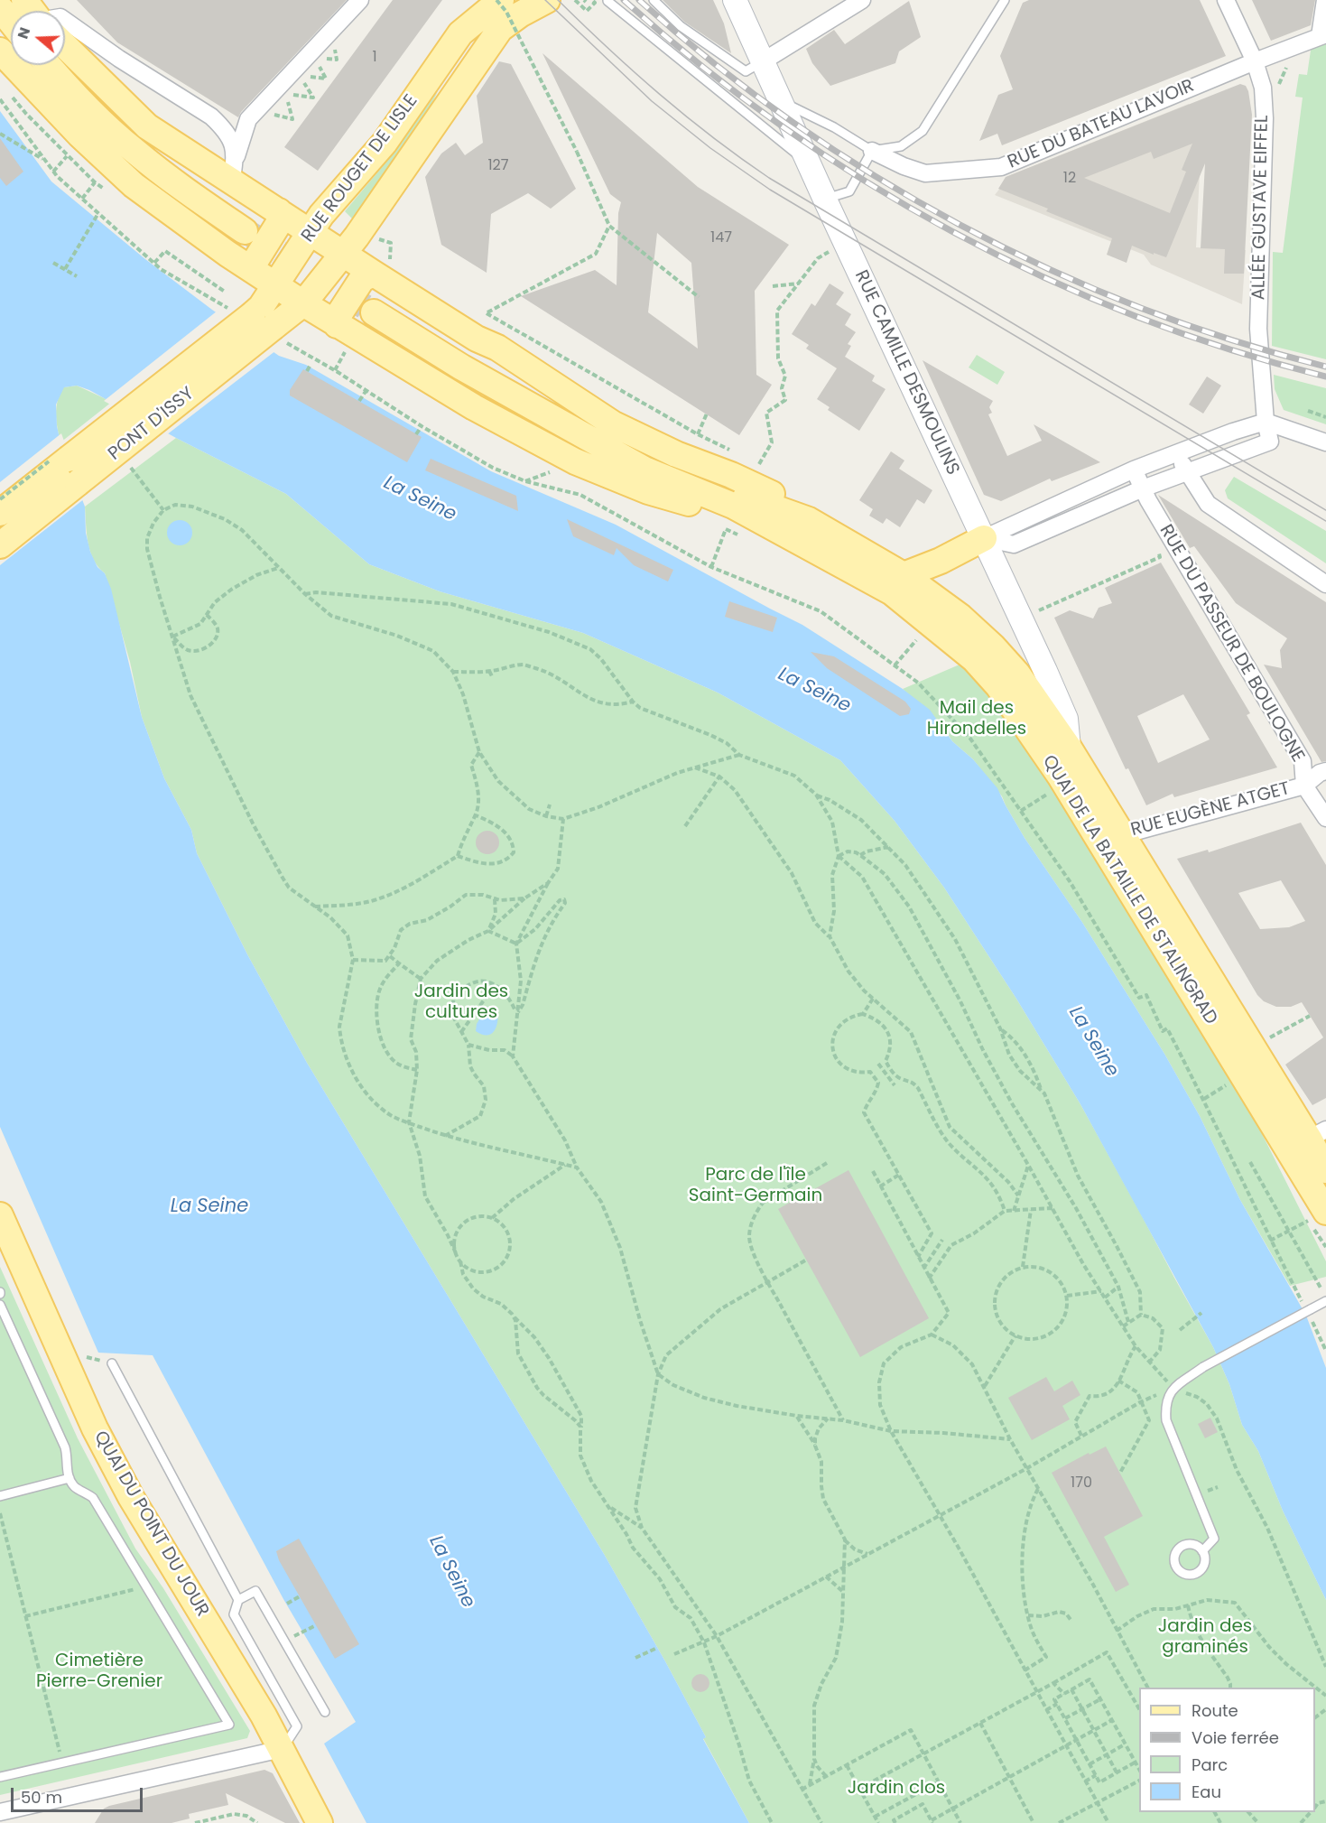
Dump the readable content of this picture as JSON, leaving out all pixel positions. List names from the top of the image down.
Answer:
{
  "streets": {
    "main road": [
      "RUE ROUGET DE LISLE",
      "PONT D'ISSY",
      "QUAI DE LA BATAILLE DE STALINGRAD",
      "QUAI DU POINT DU JOUR"
    ],
    "street": [
      "RUE DU BATEAU LAVOIR",
      "ALLÉE GUSTAVE EIFFEL",
      "RUE CAMILLE DESMOULINS",
      "RUE DU PASSEUR DE BOULOGNE",
      "RUE EUGÈNE ATGET"
    ]
  },
  "crossings": [
    ["RUE DU BATEAU LAVOIR", "ALLÉE GUSTAVE EIFFEL"],
    ["RUE ROUGET DE LISLE", "PONT D'ISSY"],
    ["RUE CAMILLE DESMOULINS", "QUAI DE LA BATAILLE DE STALINGRAD"],
    ["RUE DU PASSEUR DE BOULOGNE", "RUE EUGÈNE ATGET"],
    ["RUE EUGÈNE ATGET", "QUAI DE LA BATAILLE DE STALINGRAD"]
  ],
  "water": ["La Seine"],
  "parks": [
    "Mail des Hirondelles",
    "Jardin des cultures",
    "Parc de l'île Saint-Germain",
    "Jardin des graminés",
    "Cimetière Pierre-Grenier",
    "Jardin clos"
  ],
  "house_numbers": [
    "1",
    "127",
    "12",
    "147",
    "170"
  ],
  "legend": [
    "Route",
    "Voie ferrée",
    "Parc",
    "Eau"
  ],
  "scale_bar": "50 m",
  "north": "left"
}
